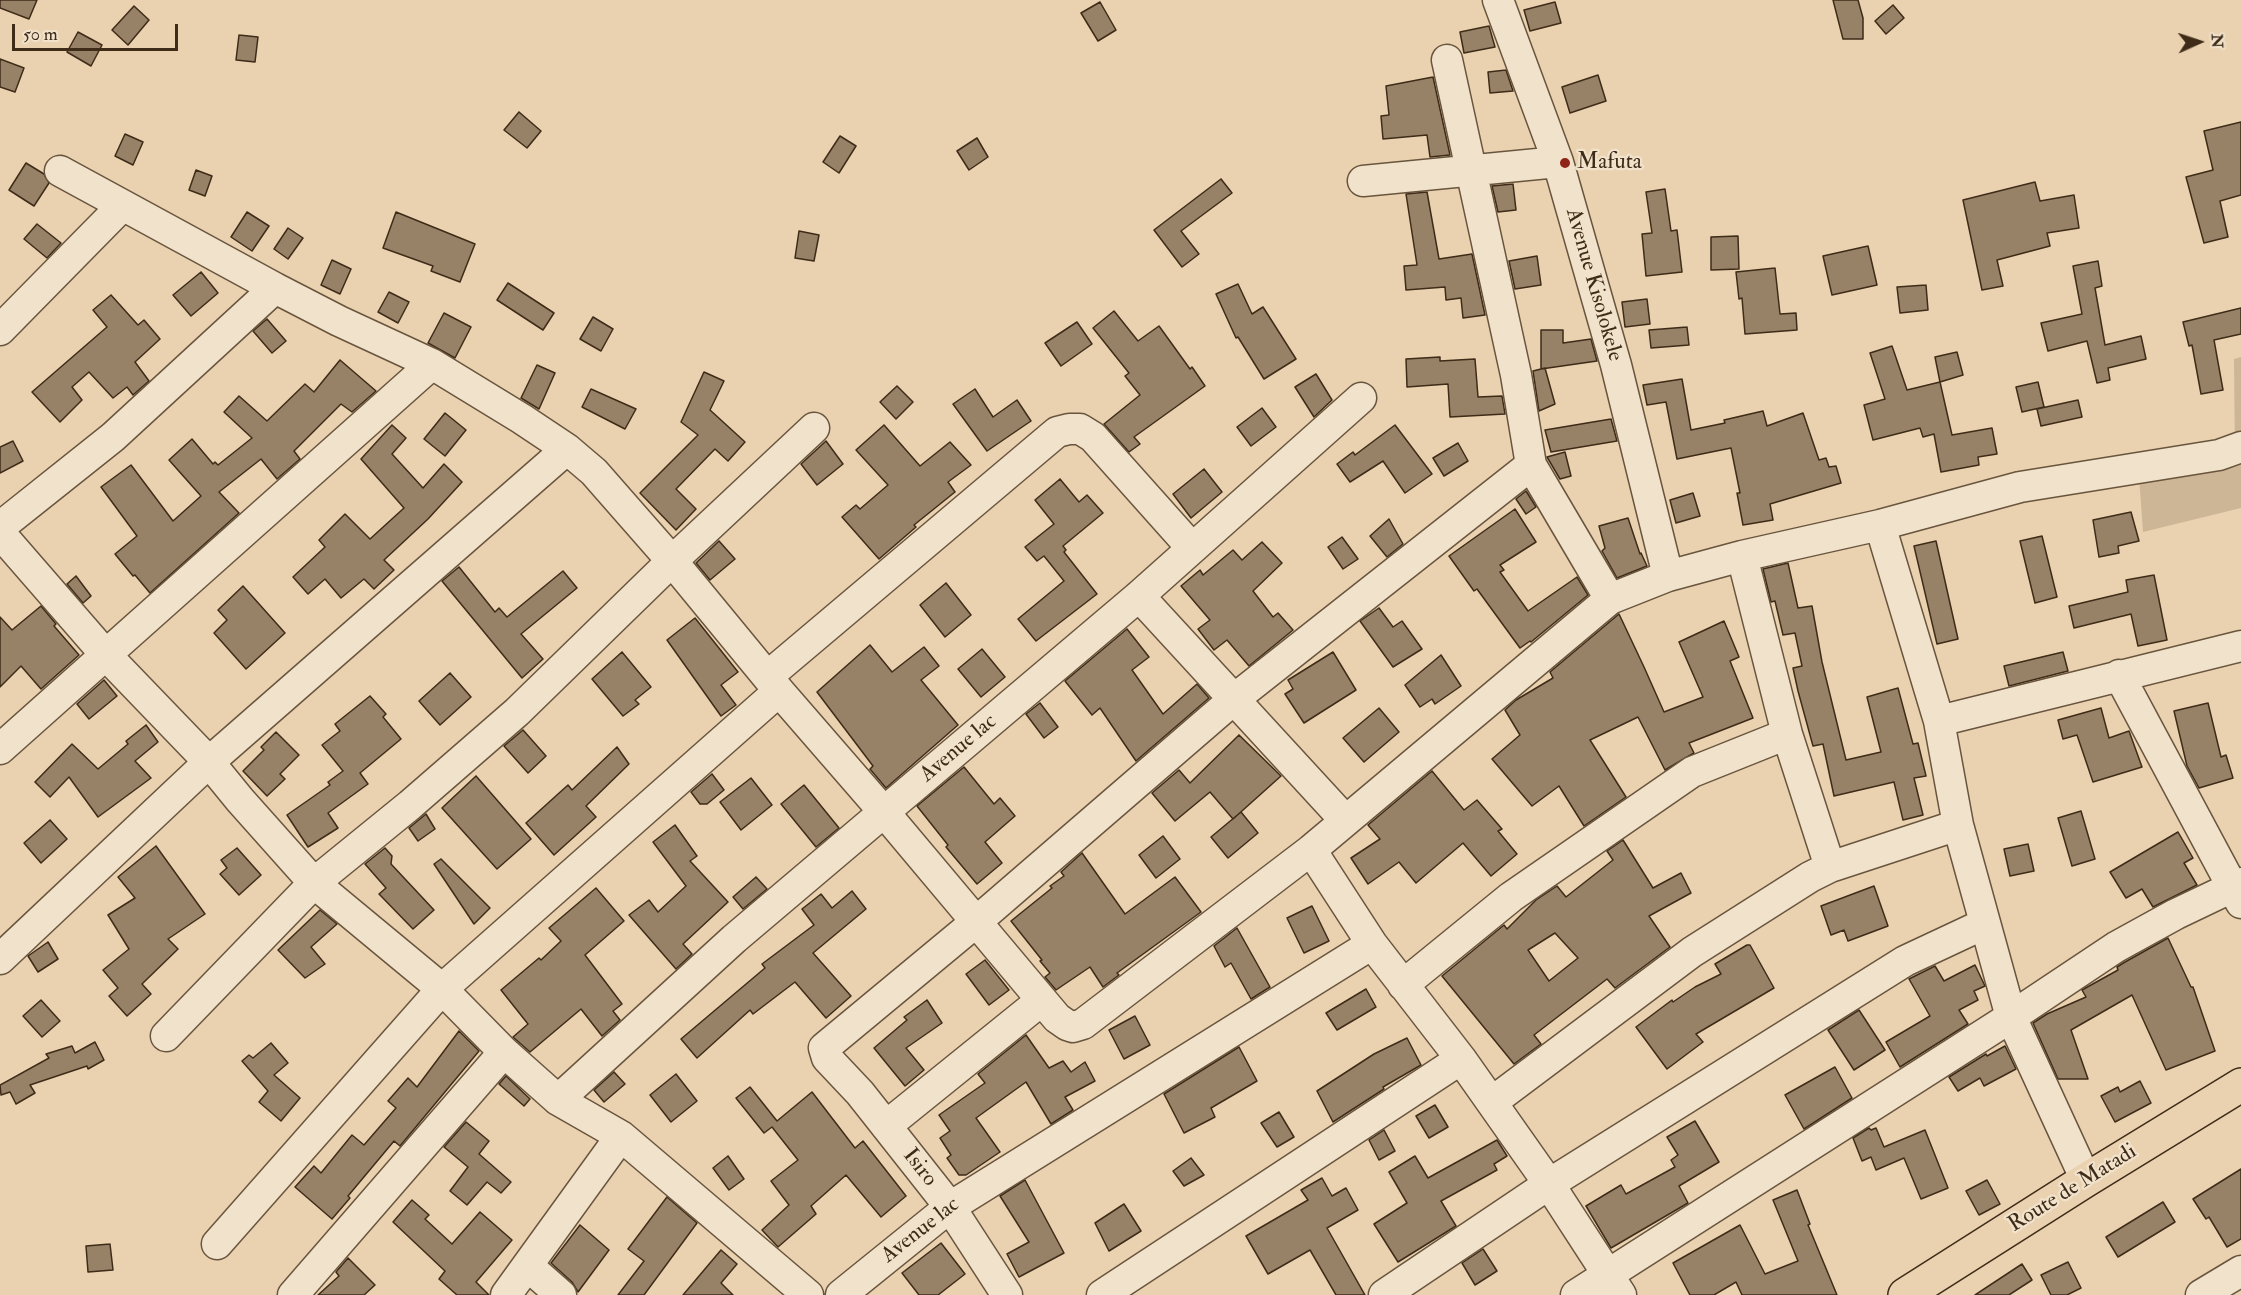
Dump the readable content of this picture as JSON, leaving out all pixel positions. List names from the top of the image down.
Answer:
{
  "streets": {
    "main road": ["Route de Matadi"],
    "street": ["Avenue Kisolokele", "Avenue lac", "Isiro"]
  },
  "crossings": [
    ["Avenue lac", "Isiro"]
  ],
  "places": ["Mafuta"],
  "scale_bar": "50 m",
  "north": "right"
}
